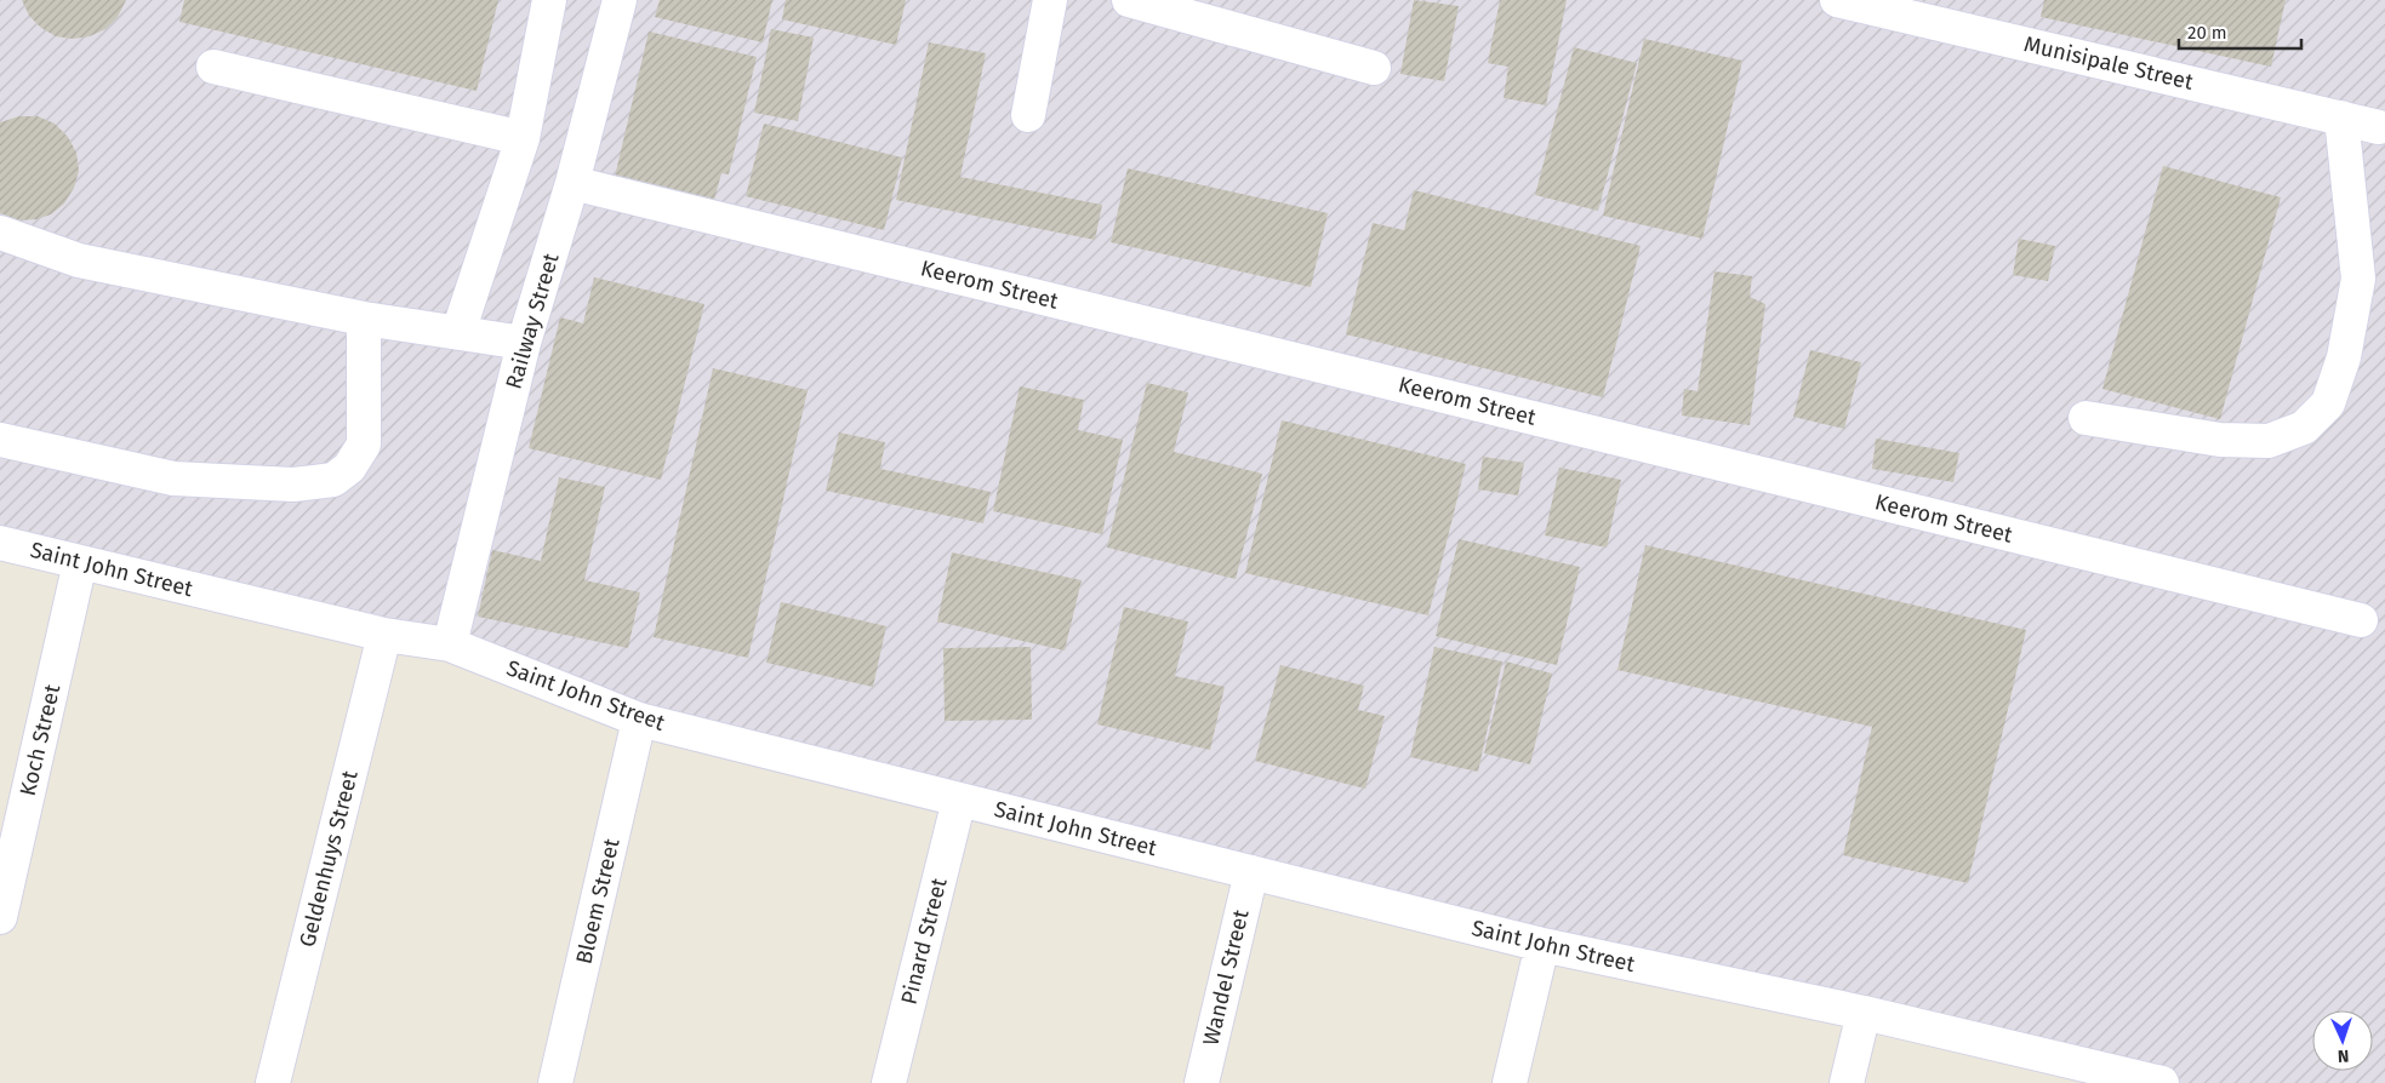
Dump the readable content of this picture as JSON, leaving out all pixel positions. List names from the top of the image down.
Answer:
{
  "streets": {
    "street": [
      "Munisipale Street",
      "Keerom Street",
      "Railway Street",
      "Saint John Street",
      "Koch Street",
      "Geldenhuys Street",
      "Bloem Street",
      "Pinard Street",
      "Wandel Street"
    ]
  },
  "crossings": [
    ["Keerom Street", "Railway Street"],
    ["Railway Street", "Saint John Street"],
    ["Saint John Street", "Koch Street"],
    ["Saint John Street", "Geldenhuys Street"],
    ["Saint John Street", "Bloem Street"],
    ["Saint John Street", "Pinard Street"],
    ["Saint John Street", "Wandel Street"]
  ],
  "scale_bar": "20 m",
  "north": "bottom"
}
